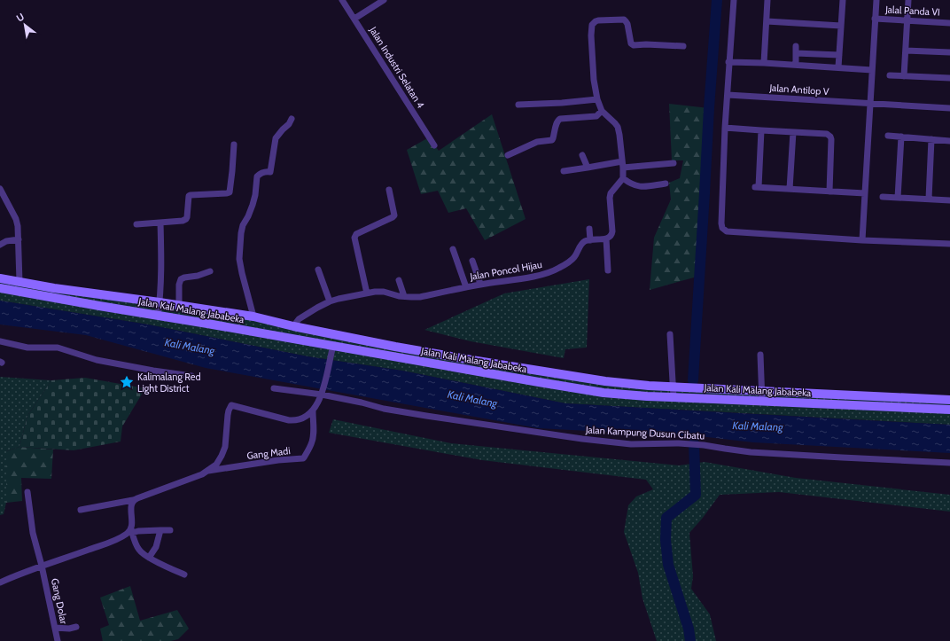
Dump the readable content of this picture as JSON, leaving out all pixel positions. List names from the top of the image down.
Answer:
{
  "streets": {
    "main road": ["Jalan Kali Malang Jababeka"],
    "street": [
      "Jalal Panda VI",
      "Jalan Industri Selatan 4",
      "Jalan Antilop V",
      "Jalan Poncol Hijau",
      "Jalan Kampung Dusun Cibatu",
      "Gang Madi",
      "Gang Dolar"
    ]
  },
  "crossings": [
    ["Jalan Poncol Hijau", "Jalan Kali Malang Jababeka"]
  ],
  "water": ["Kali Malang"],
  "places": {
    "place": ["Kalimalang Red Light District"]
  },
  "north": "top left"
}
